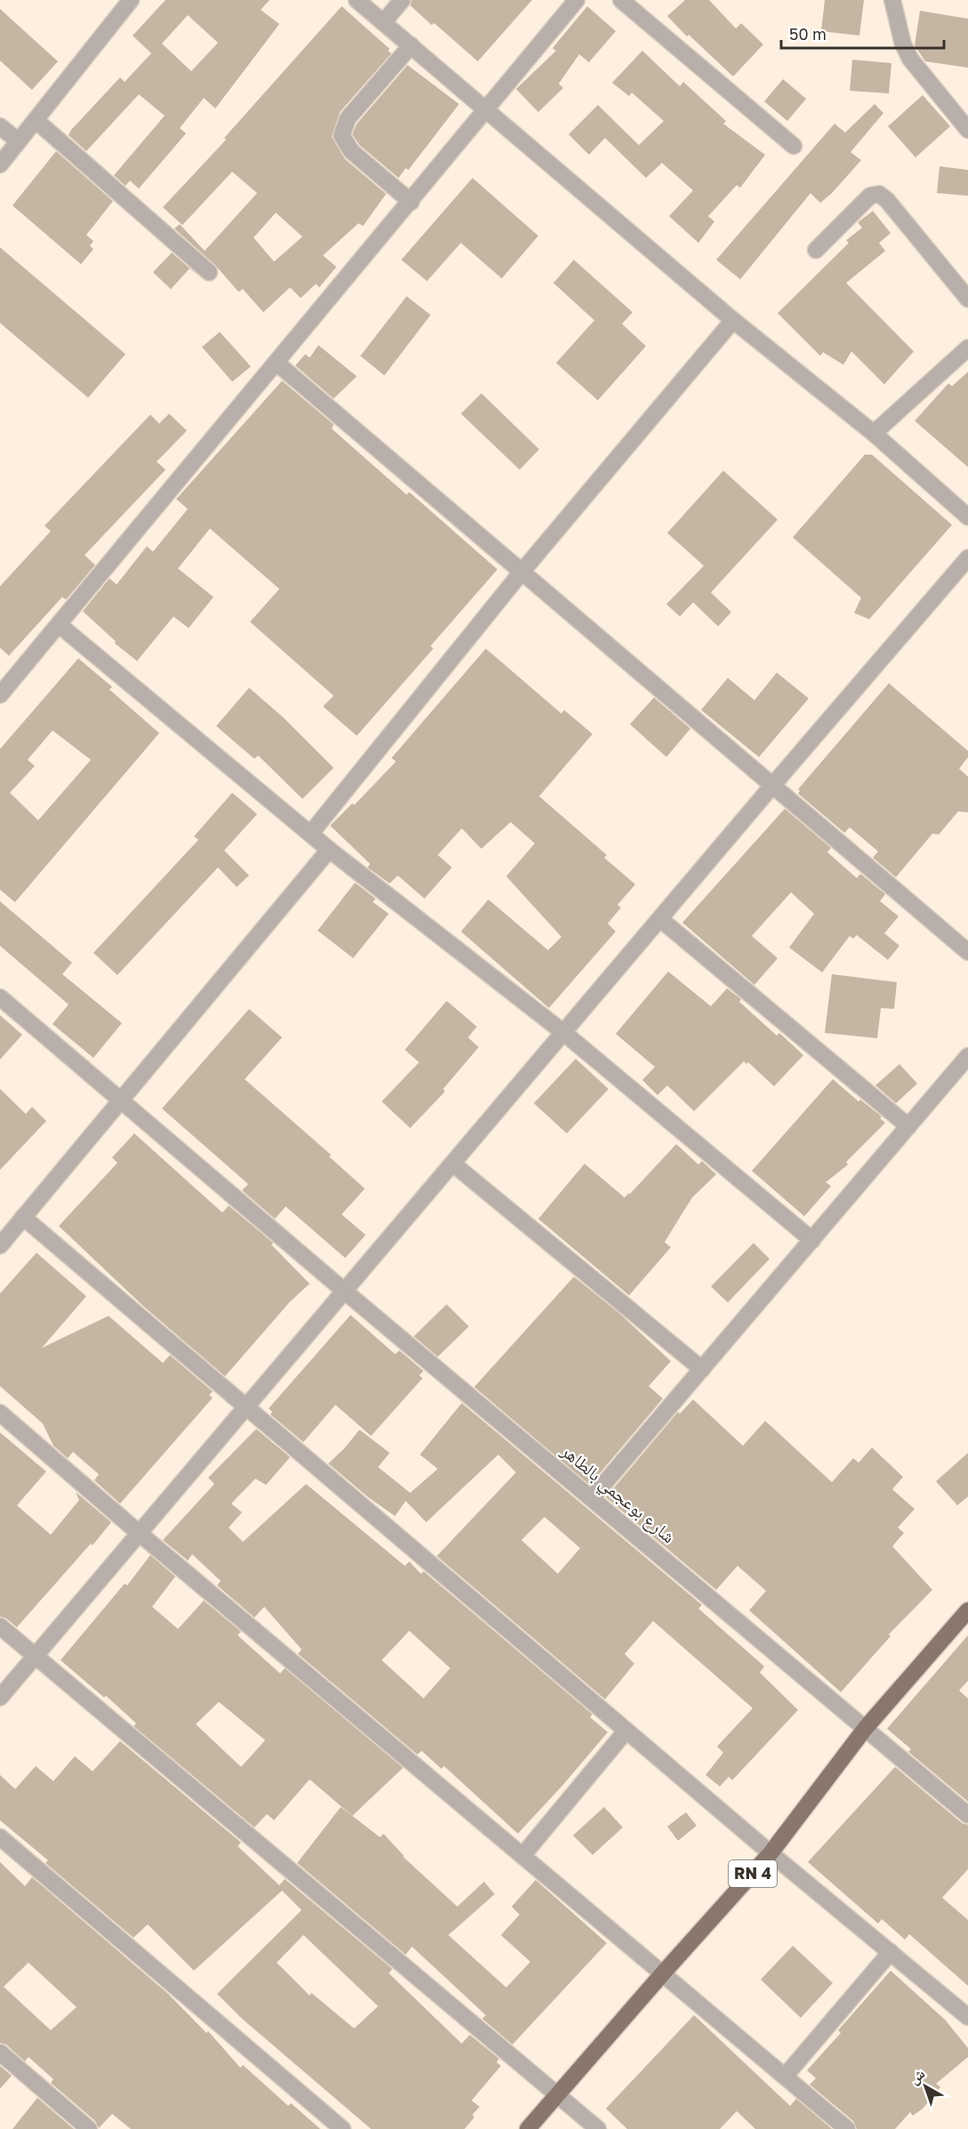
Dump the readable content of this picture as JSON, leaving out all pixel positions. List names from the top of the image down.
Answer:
{
  "streets": {
    "main road": ["RN 4"],
    "street": ["شارع بوعجمي بالطاهر"]
  },
  "crossings": [
    ["شارع بوعجمي بالطاهر", "RN 4"]
  ],
  "scale_bar": "50 m",
  "north": "top left"
}
